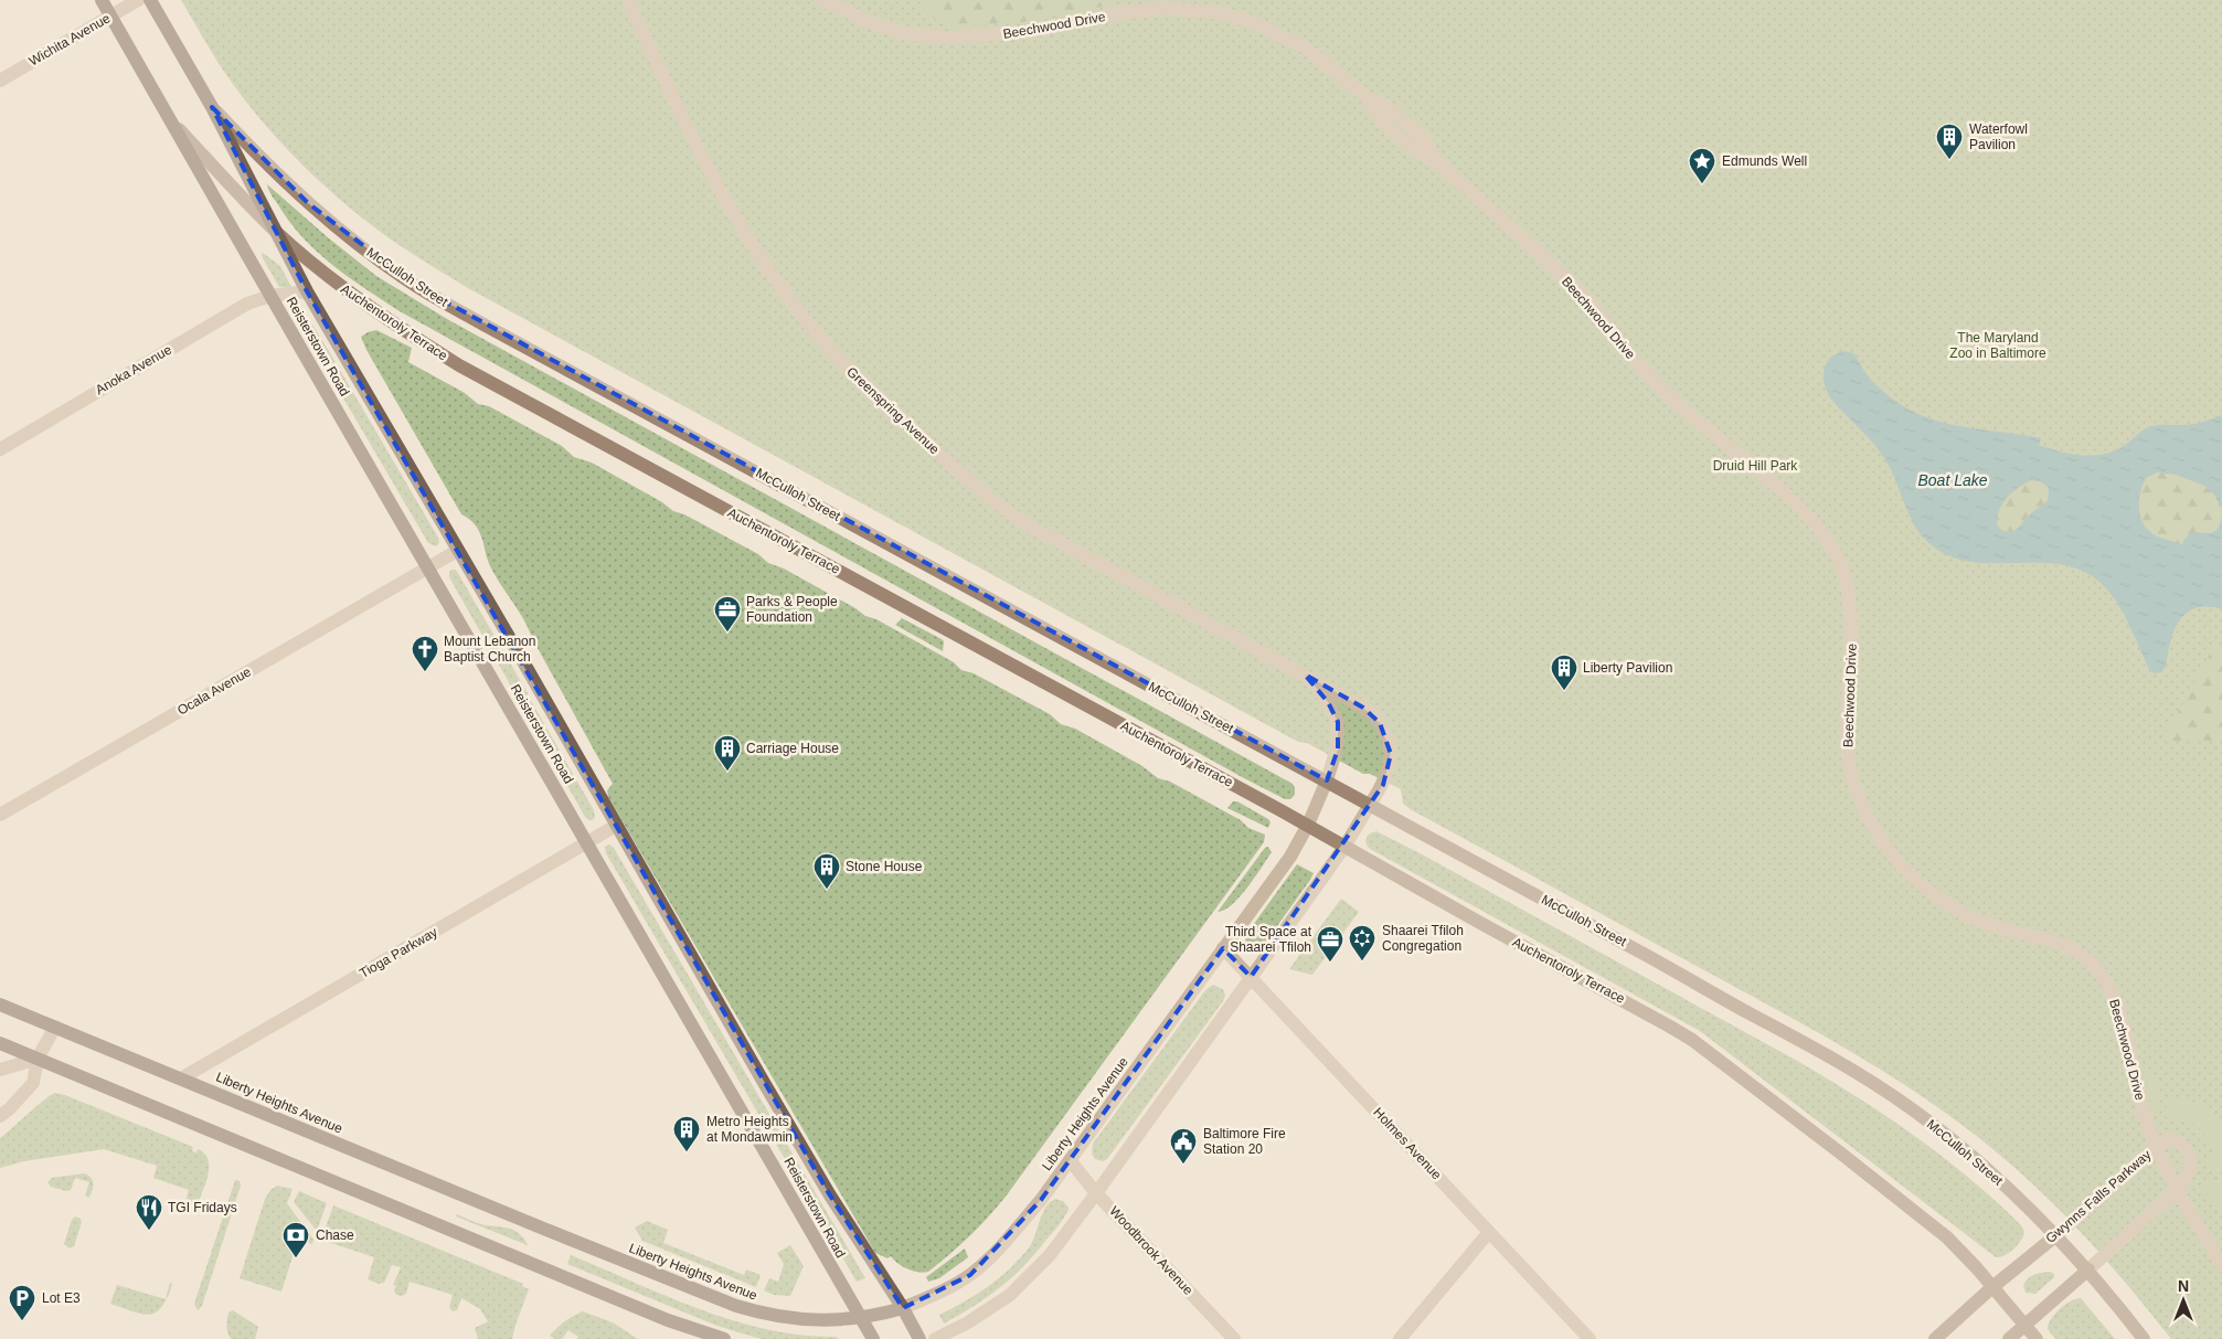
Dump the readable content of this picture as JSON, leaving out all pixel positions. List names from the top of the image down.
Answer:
{
  "streets": {
    "main road": [
      "McCulloh Street",
      "Auchentoroly Terrace",
      "Reisterstown Road",
      "Liberty Heights Avenue",
      "Gwynns Falls Parkway"
    ],
    "street": [
      "Beechwood Drive",
      "Wichita Avenue",
      "Anoka Avenue",
      "Greenspring Avenue",
      "Ocala Avenue",
      "Tioga Parkway",
      "Holmes Avenue",
      "Woodbrook Avenue"
    ]
  },
  "crossings": [
    ["Beechwood Drive", "Gwynns Falls Parkway"],
    ["Wichita Avenue", "Reisterstown Road"],
    ["McCulloh Street", "Reisterstown Road"],
    ["McCulloh Street", "Greenspring Avenue"],
    ["McCulloh Street", "Liberty Heights Avenue"],
    ["McCulloh Street", "Gwynns Falls Parkway"],
    ["Auchentoroly Terrace", "Reisterstown Road"],
    ["Auchentoroly Terrace", "Liberty Heights Avenue"],
    ["Auchentoroly Terrace", "Gwynns Falls Parkway"],
    ["Reisterstown Road", "Anoka Avenue"],
    ["Reisterstown Road", "Ocala Avenue"],
    ["Reisterstown Road", "Tioga Parkway"],
    ["Reisterstown Road", "Liberty Heights Avenue"],
    ["Greenspring Avenue", "Liberty Heights Avenue"],
    ["Tioga Parkway", "Liberty Heights Avenue"],
    ["Liberty Heights Avenue", "Holmes Avenue"],
    ["Liberty Heights Avenue", "Woodbrook Avenue"]
  ],
  "water": ["Boat Lake"],
  "parks": ["The Maryland Zoo in Baltimore", "Druid Hill Park"],
  "places": {
    "building": [
      "Waterfowl Pavilion",
      "Liberty Pavilion",
      "Carriage House",
      "Stone House",
      "Metro Heights at Mondawmin"
    ],
    "place": ["Edmunds Well"],
    "office": ["Parks & People Foundation", "Third Space at Shaarei Tfiloh"],
    "church": ["Mount Lebanon Baptist Church"],
    "synagogue": ["Shaarei Tfiloh Congregation"],
    "public building": ["Baltimore Fire Station 20"],
    "restaurant": ["TGI Fridays"],
    "bank": ["Chase"],
    "parking": ["Lot E3"]
  },
  "north": "top"
}
